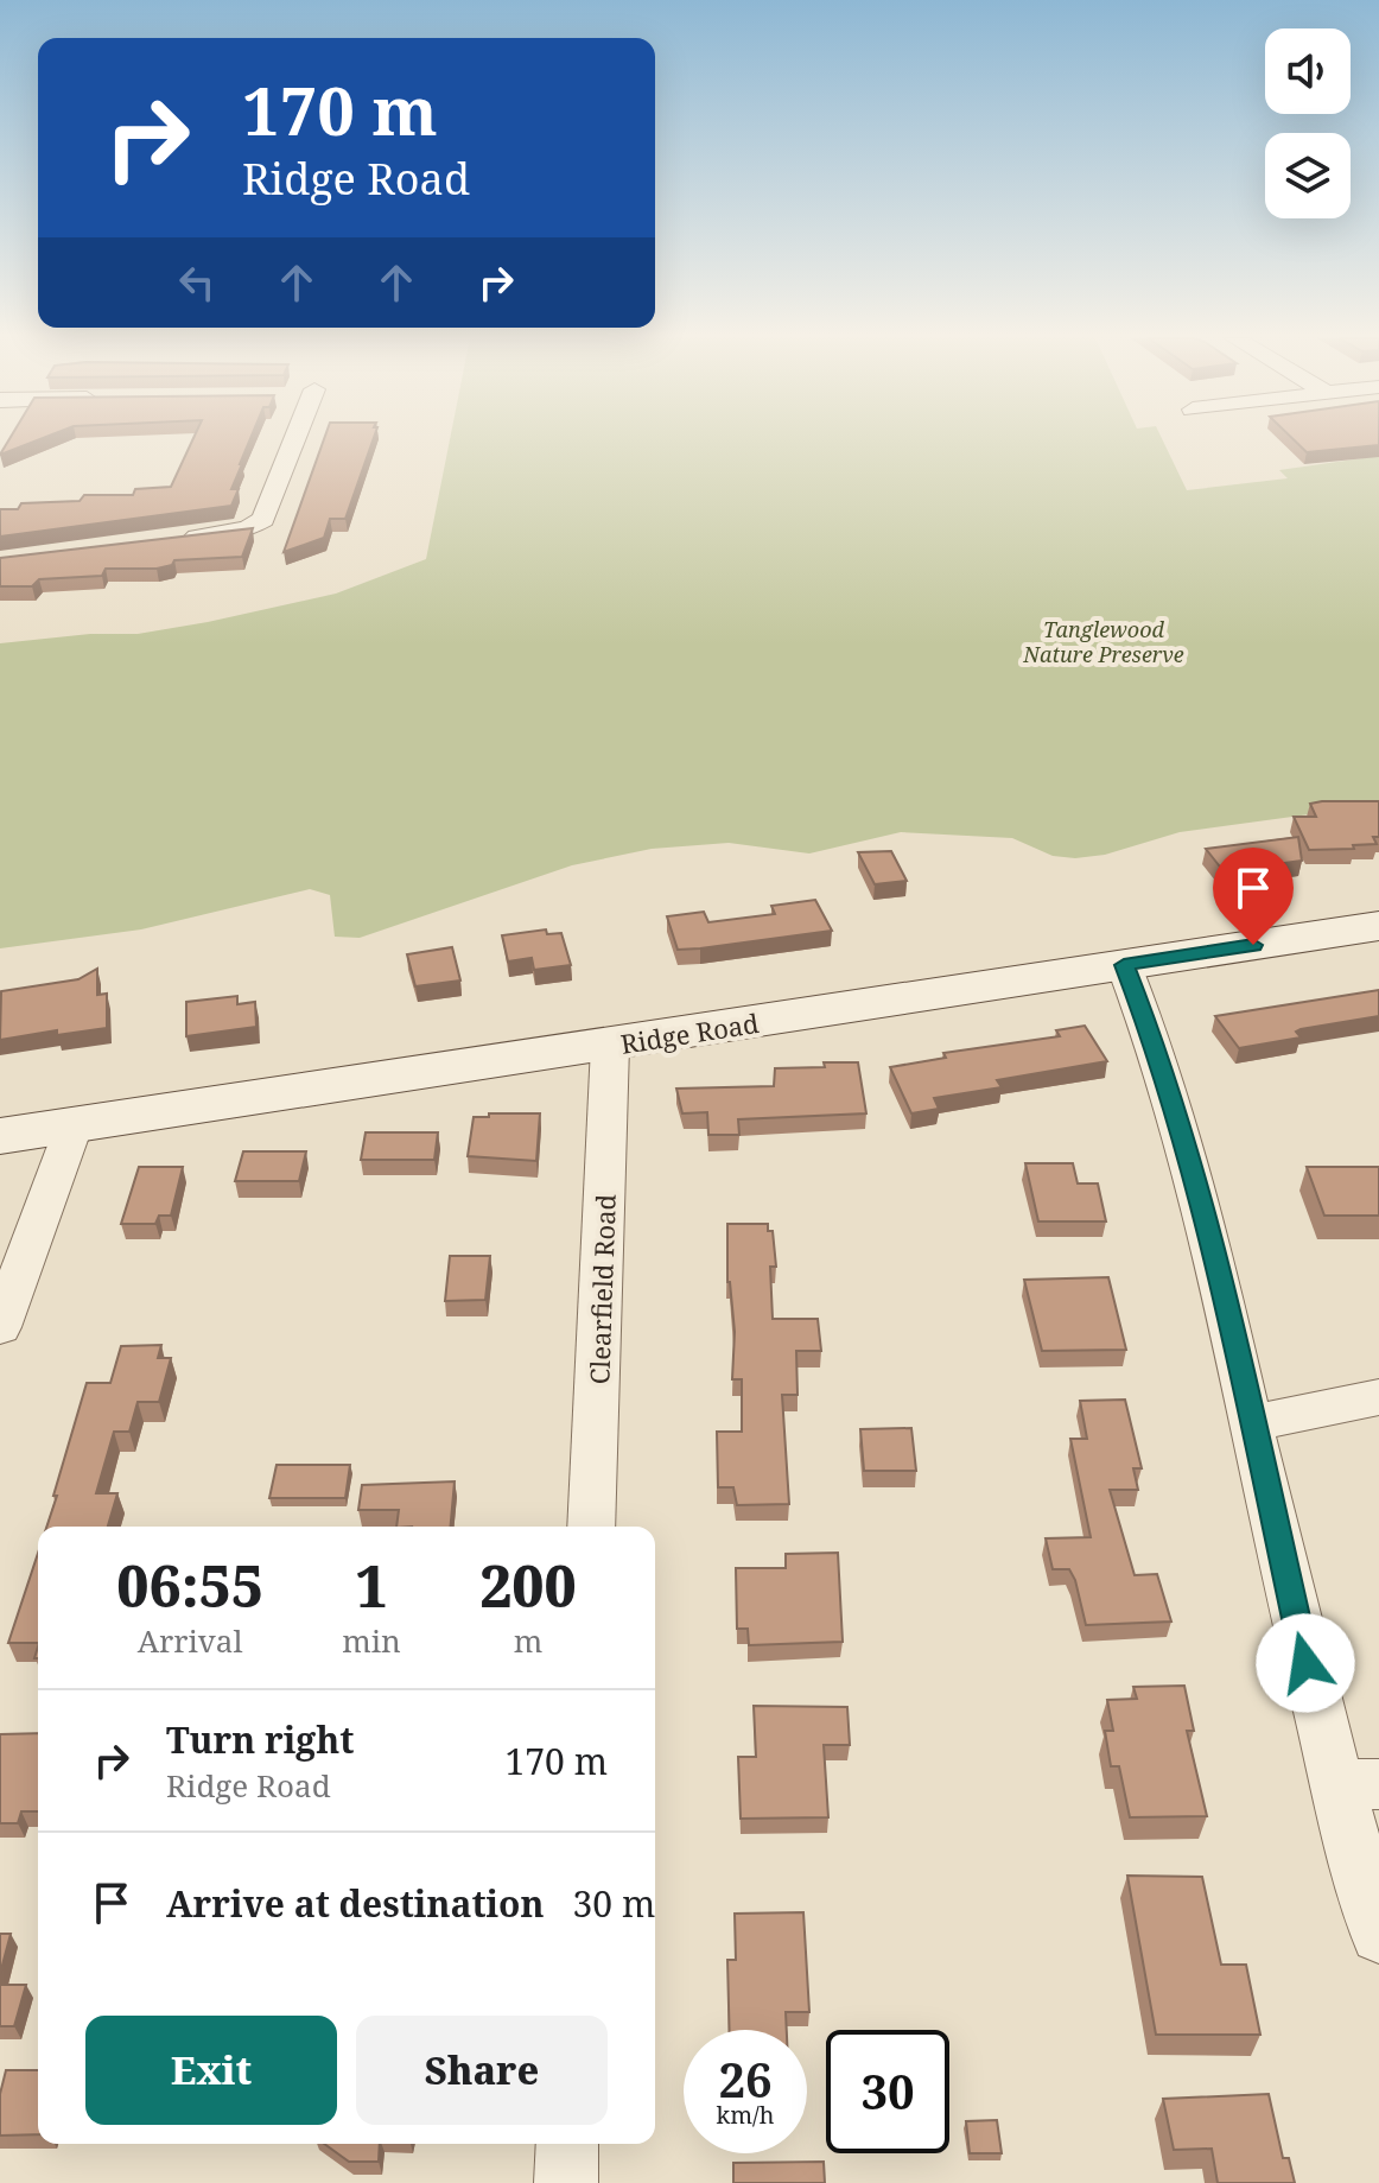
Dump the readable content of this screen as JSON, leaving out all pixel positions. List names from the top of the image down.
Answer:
{
  "streets": {
    "street": ["Ridge Road", "Clearfield Road"]
  },
  "crossings": [
    ["Ridge Road", "Clearfield Road"]
  ],
  "parks": ["Tanglewood Nature Preserve"],
  "page": {
    "turn": ["170 m", "Ridge Road"],
    "eta": [
      "06:55",
      "Arrival",
      "1",
      "min",
      "200",
      "m"
    ],
    "list": [
      {
        "name": "Turn right",
        "note": "Ridge Road",
        "value": "170 m"
      },
      {
        "name": "Arrive at destination",
        "value": "30 m"
      }
    ],
    "buttons": ["Exit", "Share"],
    "speed": "26 km/h",
    "limit": "30"
  }
}
